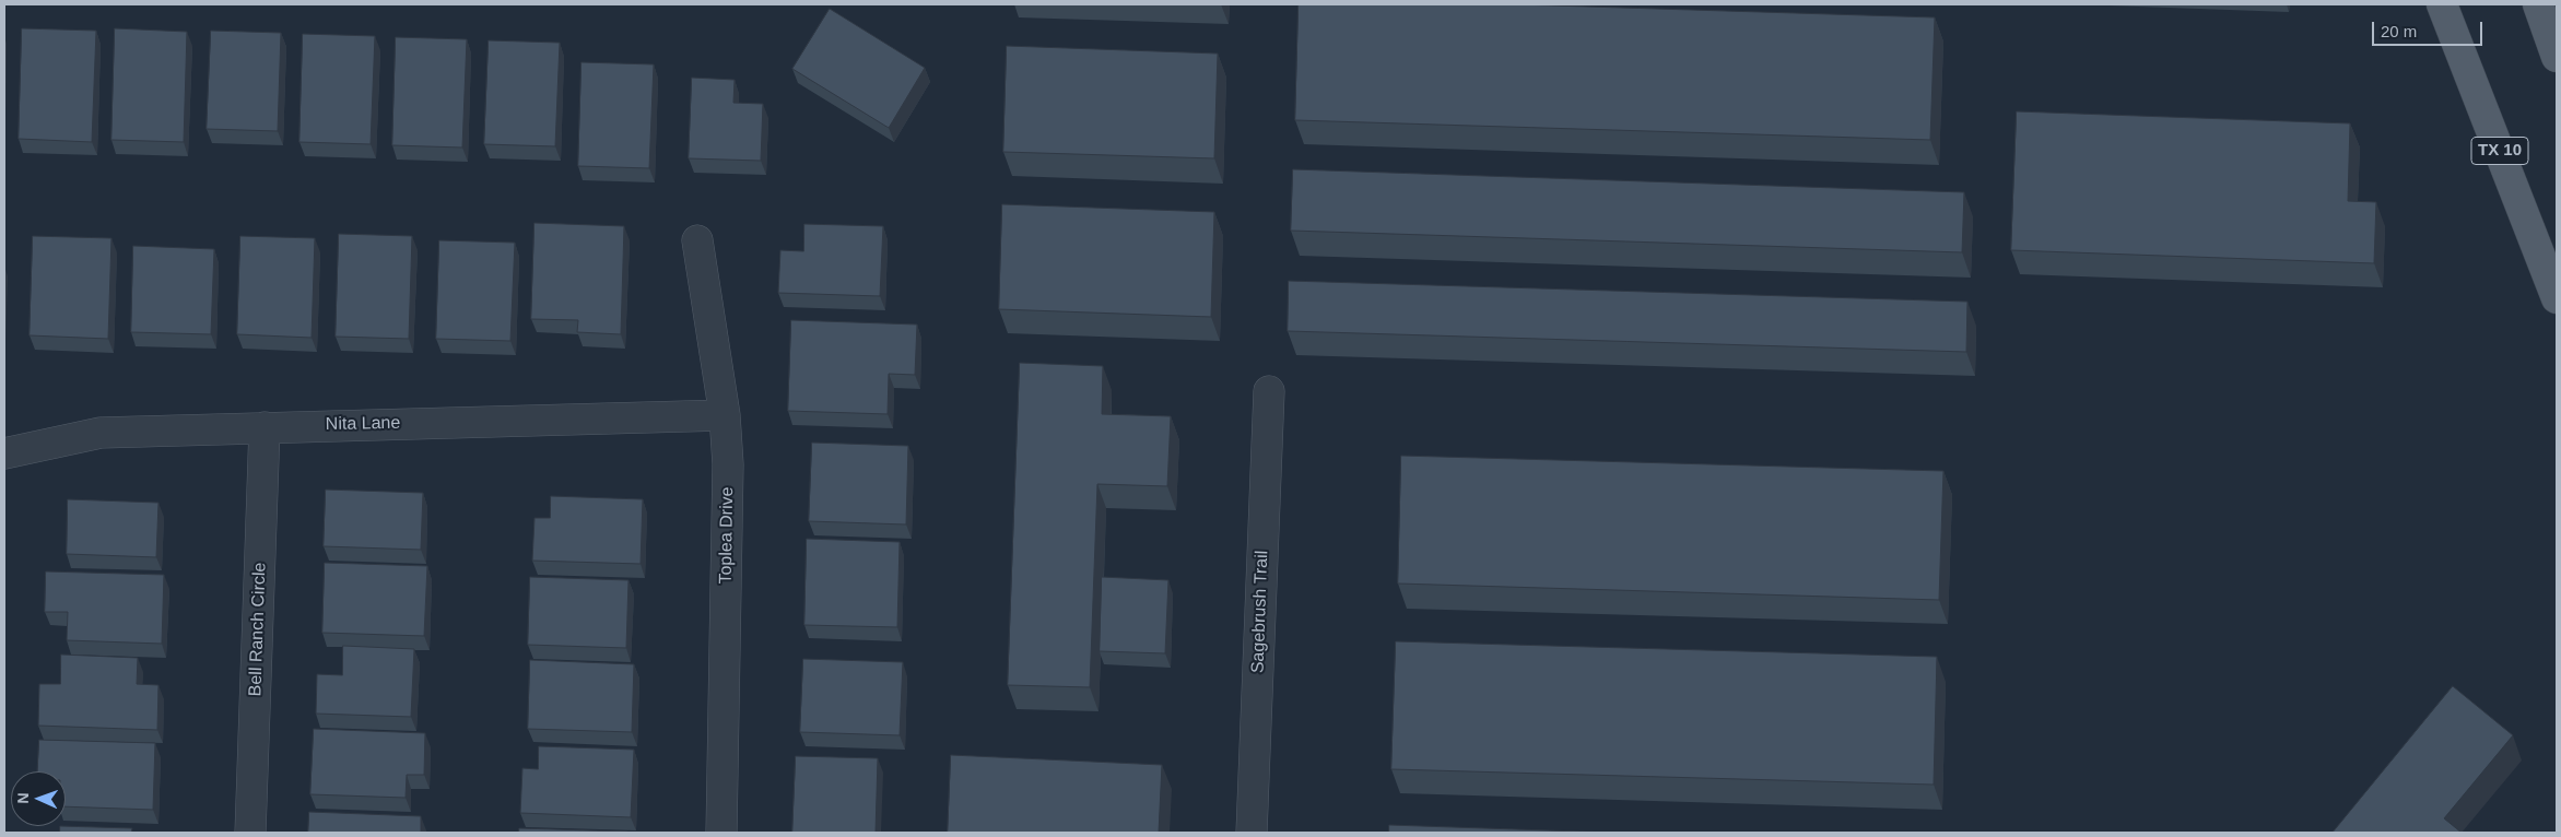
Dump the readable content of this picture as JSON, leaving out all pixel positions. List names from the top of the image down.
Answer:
{
  "streets": {
    "main road": ["TX 10"],
    "street": [
      "Nita Lane",
      "Toplea Drive",
      "Sagebrush Trail",
      "Bell Ranch Circle"
    ]
  },
  "crossings": [
    ["Nita Lane", "Toplea Drive"],
    ["Nita Lane", "Bell Ranch Circle"]
  ],
  "scale_bar": "20 m",
  "north": "left"
}
